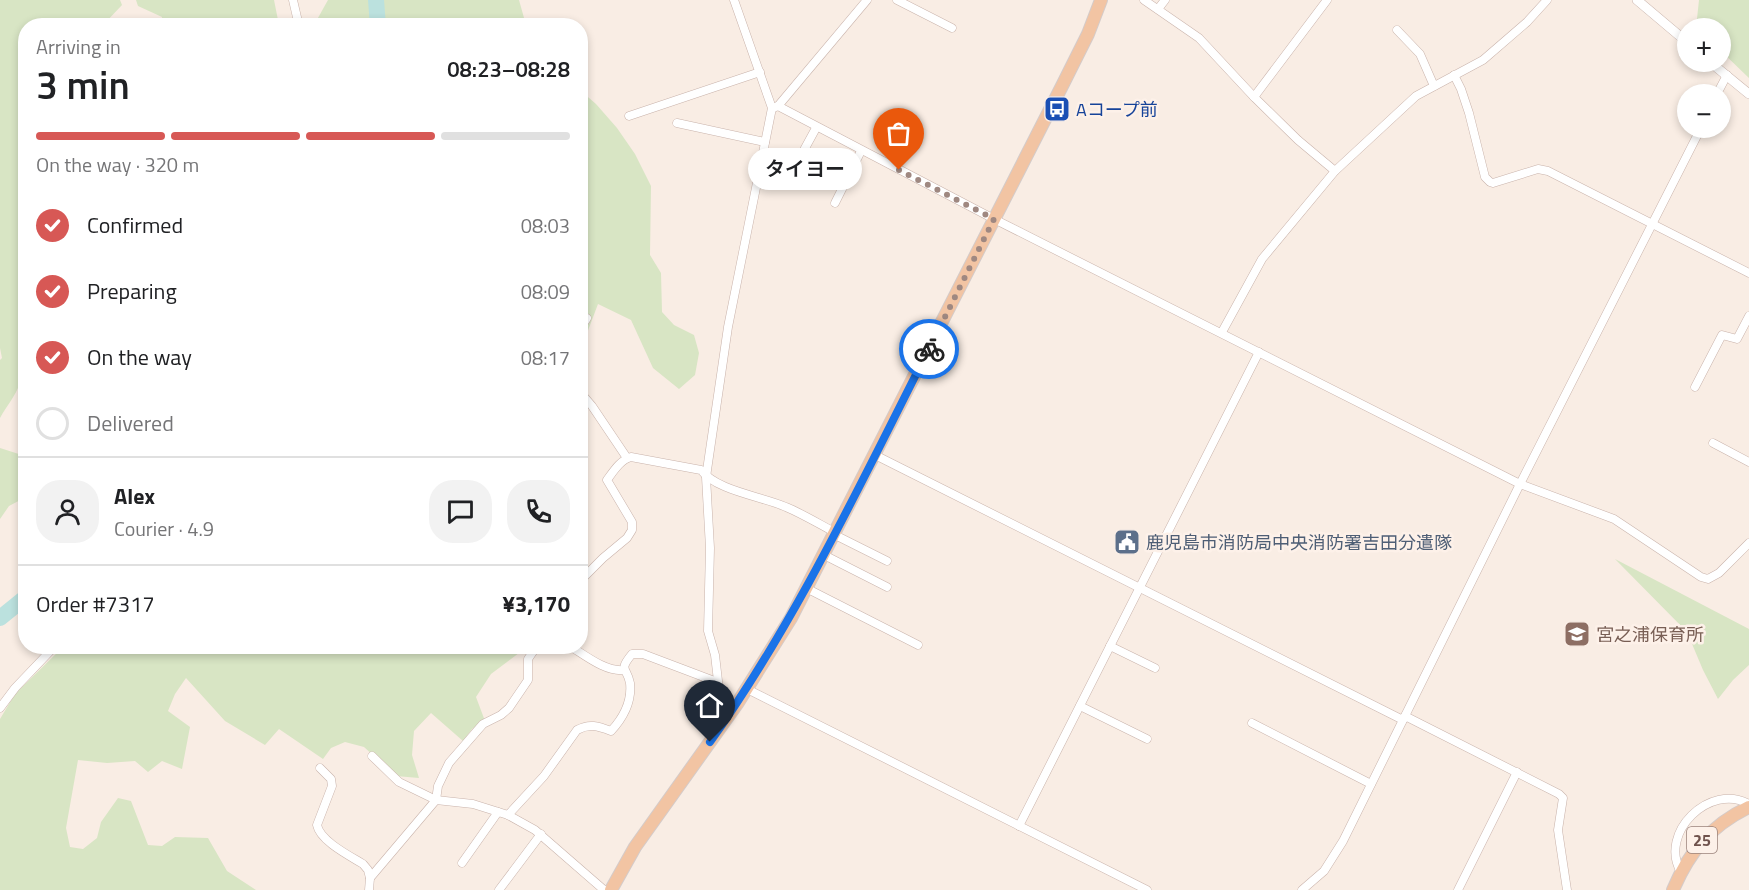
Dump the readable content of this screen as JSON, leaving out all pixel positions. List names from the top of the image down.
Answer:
{
  "streets": {
    "main road": ["25"]
  },
  "places": {
    "bus stop": ["Aコープ前"],
    "other": ["タイヨー"],
    "public building": ["鹿児島市消防局中央消防署吉田分遣隊"],
    "school or university": ["宮之浦保育所"]
  },
  "page": {
    "map_buttons": ["+", "−"],
    "heading": ["3 min", "Arriving in", "08:23–08:28"],
    "panel": [
      "Alex",
      "Courier · 4.9",
      "Order #7317",
      "¥3,170"
    ],
    "bar": "On the way · 320 m",
    "bubble": "タイヨー",
    "list": [
      ["Confirmed", "08:03"],
      ["Preparing", "08:09"],
      ["On the way", "08:17"],
      "Delivered"
    ]
  }
}
